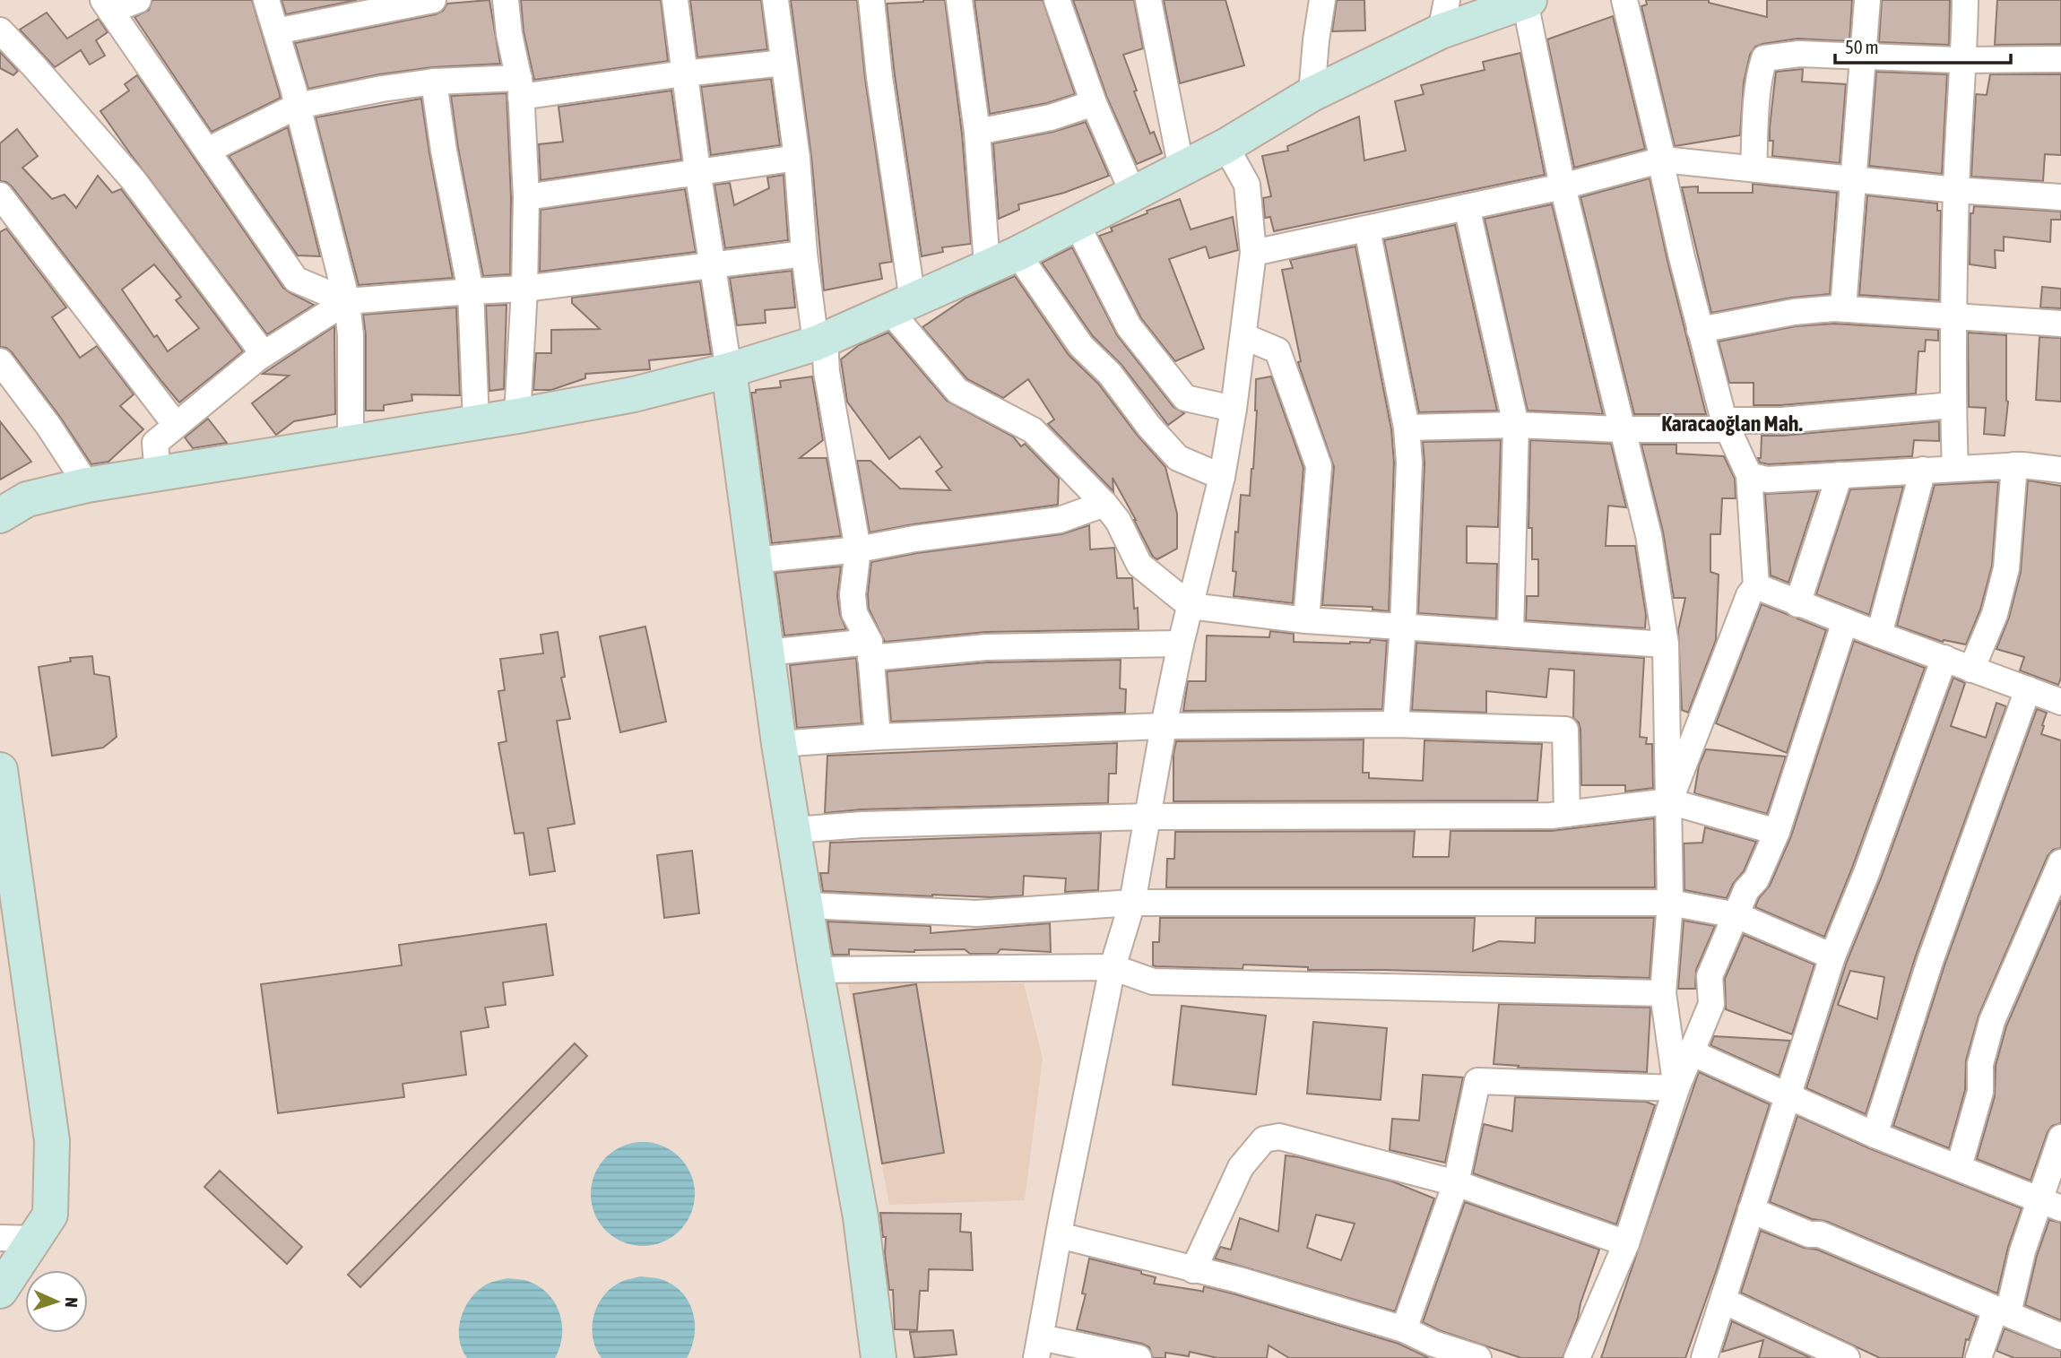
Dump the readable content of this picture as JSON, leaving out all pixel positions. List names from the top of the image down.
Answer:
{
  "districts": ["Karacaoğlan Mah."],
  "scale_bar": "50 m",
  "north": "right"
}
